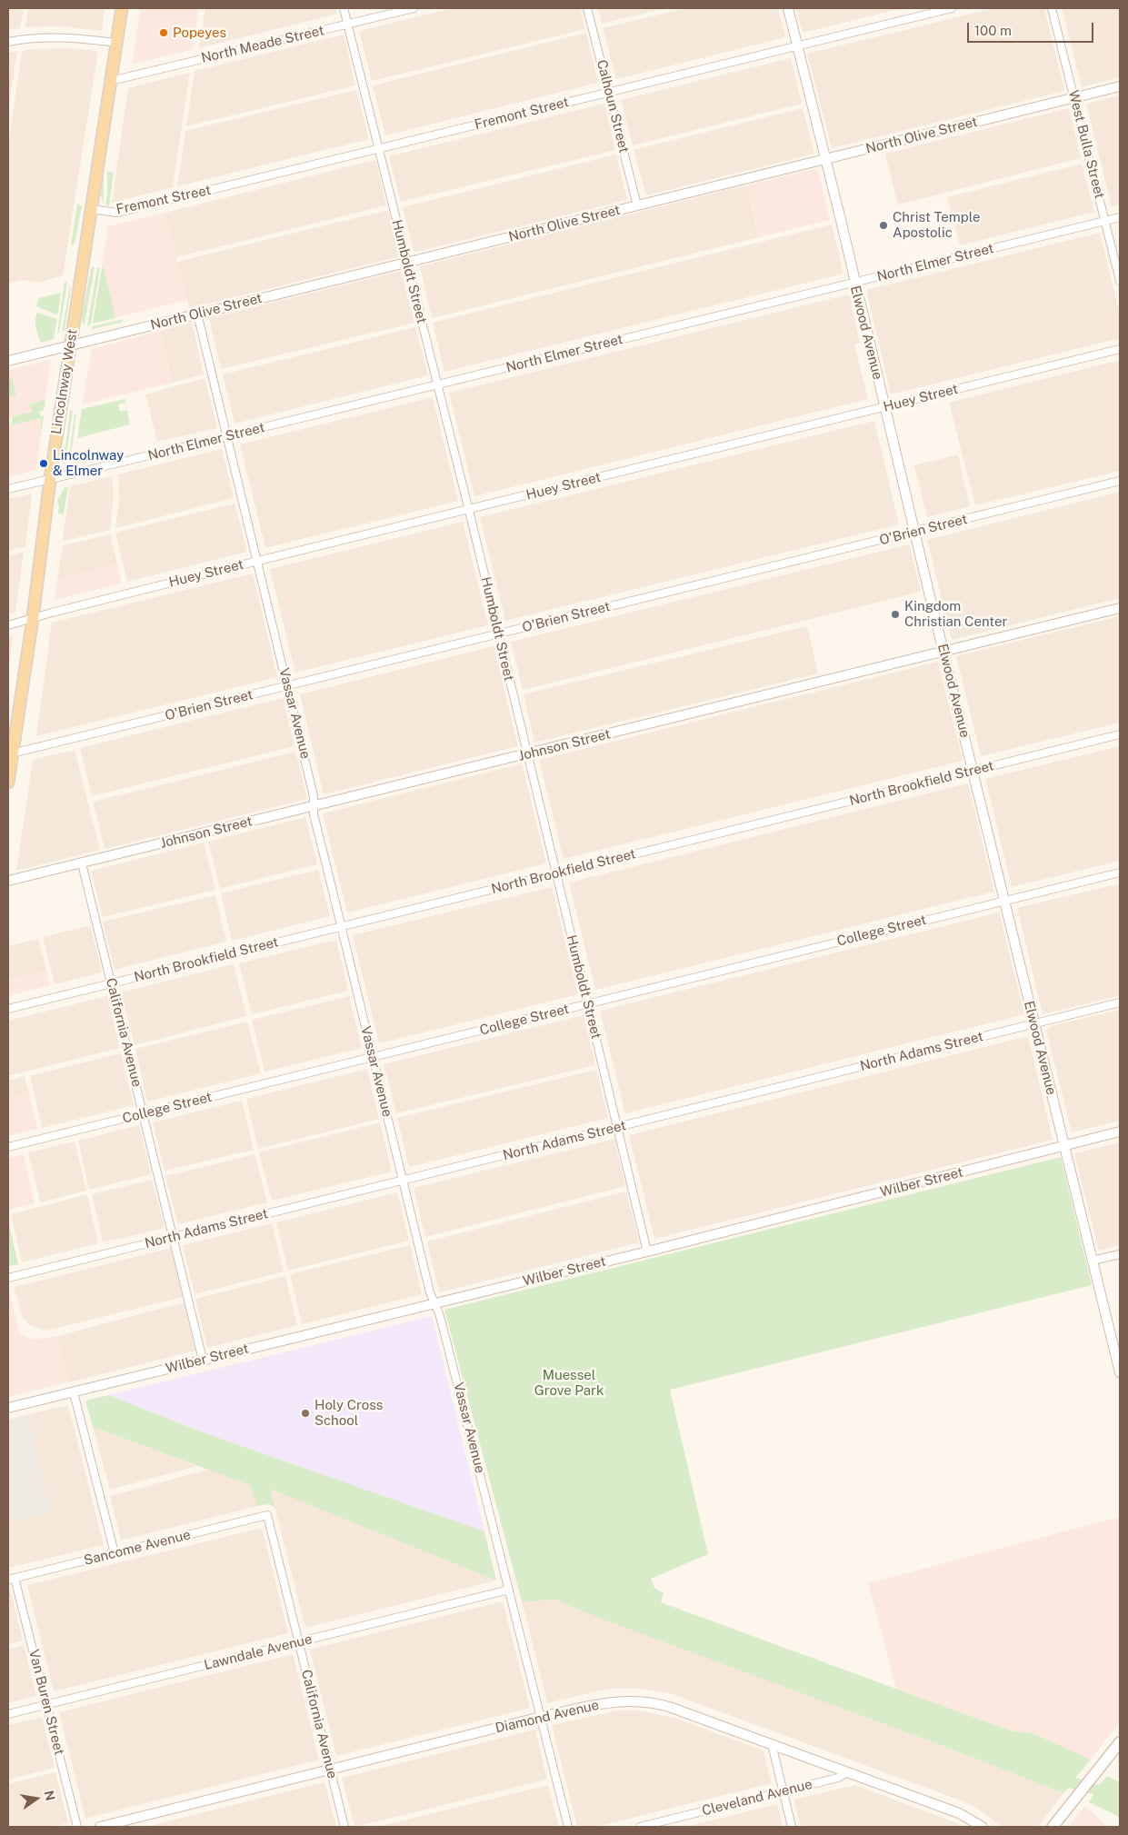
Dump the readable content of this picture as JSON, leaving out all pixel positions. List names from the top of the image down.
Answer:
{
  "streets": {
    "main road": ["Lincolnway West"],
    "street": [
      "North Meade Street",
      "Calhoun Street",
      "Fremont Street",
      "North Olive Street",
      "West Bulla Street",
      "North Elmer Street",
      "Humboldt Street",
      "Elwood Avenue",
      "Huey Street",
      "O'Brien Street",
      "Vassar Avenue",
      "Johnson Street",
      "North Brookfield Street",
      "College Street",
      "California Avenue",
      "North Adams Street",
      "Wilber Street",
      "Sancome Avenue",
      "Lawndale Avenue",
      "Van Buren Street",
      "Diamond Avenue",
      "Cleveland Avenue"
    ]
  },
  "crossings": [
    ["North Meade Street", "Humboldt Street"],
    ["North Meade Street", "Lincolnway West"],
    ["Calhoun Street", "Fremont Street"],
    ["Calhoun Street", "North Olive Street"],
    ["Fremont Street", "Humboldt Street"],
    ["Fremont Street", "Elwood Avenue"],
    ["Fremont Street", "Lincolnway West"],
    ["North Olive Street", "West Bulla Street"],
    ["North Olive Street", "Humboldt Street"],
    ["North Olive Street", "Elwood Avenue"],
    ["North Olive Street", "Lincolnway West"],
    ["North Olive Street", "Vassar Avenue"],
    ["West Bulla Street", "North Elmer Street"],
    ["North Elmer Street", "Humboldt Street"],
    ["North Elmer Street", "Elwood Avenue"],
    ["North Elmer Street", "Lincolnway West"],
    ["North Elmer Street", "Vassar Avenue"],
    ["Humboldt Street", "Huey Street"],
    ["Humboldt Street", "O'Brien Street"],
    ["Humboldt Street", "Johnson Street"],
    ["Humboldt Street", "North Brookfield Street"],
    ["Humboldt Street", "College Street"],
    ["Humboldt Street", "North Adams Street"],
    ["Humboldt Street", "Wilber Street"],
    ["Elwood Avenue", "Huey Street"],
    ["Elwood Avenue", "O'Brien Street"],
    ["Elwood Avenue", "Johnson Street"],
    ["Elwood Avenue", "North Brookfield Street"],
    ["Elwood Avenue", "College Street"],
    ["Elwood Avenue", "North Adams Street"],
    ["Elwood Avenue", "Wilber Street"],
    ["Lincolnway West", "Huey Street"],
    ["Lincolnway West", "O'Brien Street"],
    ["Huey Street", "Vassar Avenue"],
    ["O'Brien Street", "Vassar Avenue"],
    ["Vassar Avenue", "Johnson Street"],
    ["Vassar Avenue", "North Brookfield Street"],
    ["Vassar Avenue", "College Street"],
    ["Vassar Avenue", "North Adams Street"],
    ["Vassar Avenue", "Wilber Street"],
    ["Vassar Avenue", "Lawndale Avenue"],
    ["Vassar Avenue", "Diamond Avenue"],
    ["Johnson Street", "California Avenue"],
    ["North Brookfield Street", "California Avenue"],
    ["College Street", "California Avenue"],
    ["California Avenue", "North Adams Street"],
    ["California Avenue", "Wilber Street"],
    ["California Avenue", "Sancome Avenue"],
    ["California Avenue", "Lawndale Avenue"],
    ["California Avenue", "Diamond Avenue"],
    ["Sancome Avenue", "Van Buren Street"],
    ["Lawndale Avenue", "Van Buren Street"],
    ["Diamond Avenue", "Cleveland Avenue"]
  ],
  "parks": ["Muessel Grove Park"],
  "places": [
    "Popeyes",
    "Christ Temple Apostolic",
    "Lincolnway & Elmer",
    "Kingdom Christian Center",
    "Holy Cross School"
  ],
  "scale_bar": "100 m",
  "north": "right"
}
